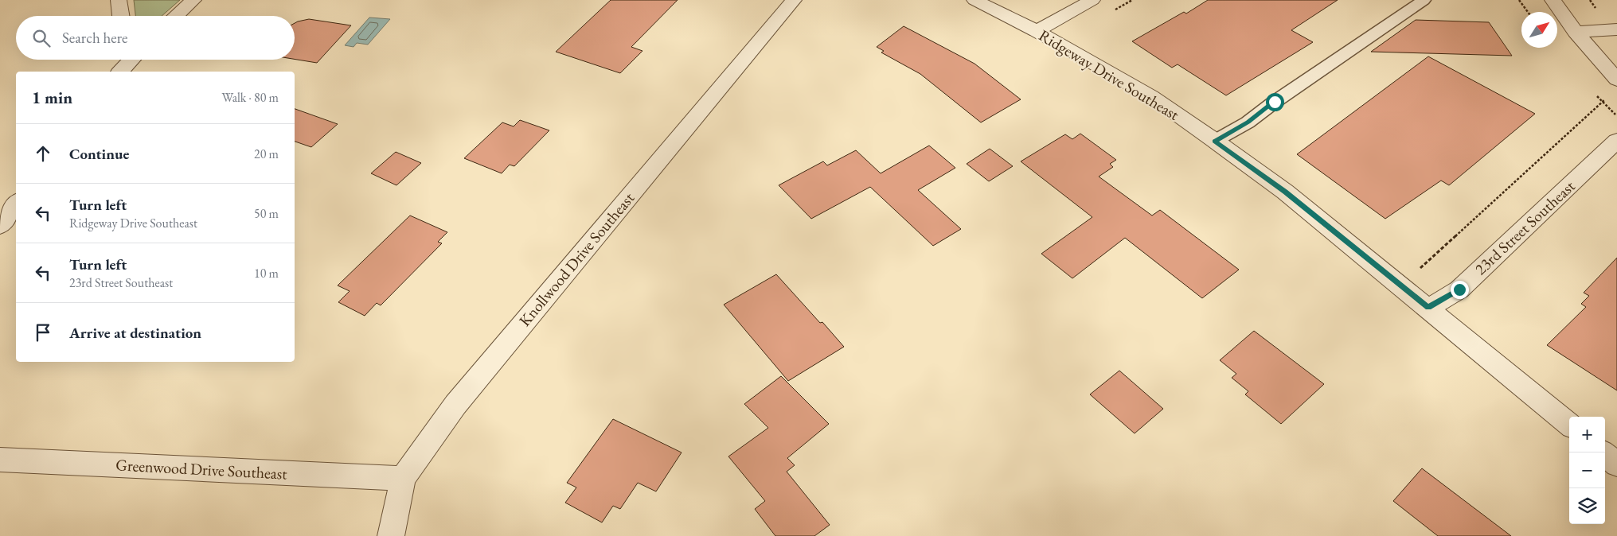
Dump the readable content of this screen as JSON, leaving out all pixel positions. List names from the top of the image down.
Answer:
{
  "streets": {
    "street": [
      "Ridgeway Drive Southeast",
      "23rd Street Southeast",
      "Knollwood Drive Southeast",
      "Greenwood Drive Southeast"
    ]
  },
  "crossings": [
    ["Ridgeway Drive Southeast", "23rd Street Southeast"],
    ["Knollwood Drive Southeast", "Greenwood Drive Southeast"]
  ],
  "north": "top right",
  "page": {
    "search": "Search here",
    "heading": ["1 min", "Walk · 80 m"],
    "list": [
      ["Continue", "20 m"],
      ["Turn left", "Ridgeway Drive Southeast", "50 m"],
      ["Turn left", "23rd Street Southeast", "10 m"],
      "Arrive at destination"
    ],
    "map_buttons": ["+", "−"]
  }
}
